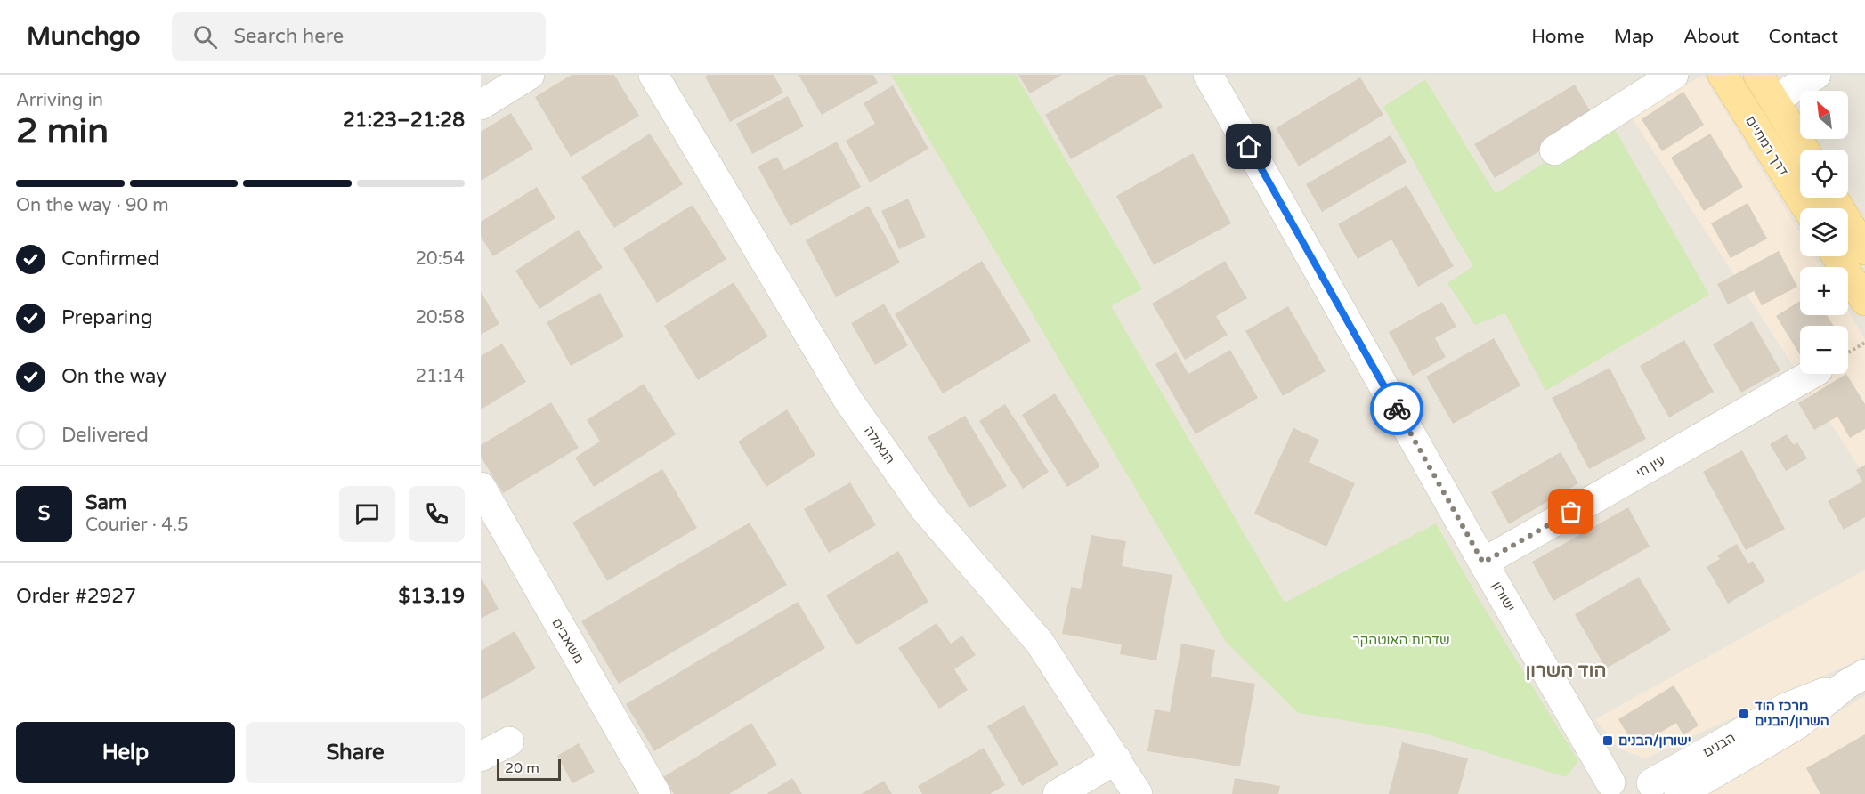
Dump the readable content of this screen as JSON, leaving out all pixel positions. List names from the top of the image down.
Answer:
{
  "streets": {
    "main road": ["דרך רמתיים"],
    "street": [
      "הגאולה",
      "עין חי",
      "ישורון",
      "משאבים",
      "הבנים"
    ]
  },
  "crossings": [
    ["עין חי", "ישורון"]
  ],
  "districts": ["הוד השרון"],
  "parks": ["שדרות האוטהקר"],
  "places": {
    "transit": ["מרכז הוד השרון/הבנים", "ישורון/הבנים"]
  },
  "scale_bar": "20 m",
  "north": "top left",
  "page": {
    "header": "Munchgo",
    "search": "Search here",
    "nav": [
      "Home",
      "Map",
      "About",
      "Contact"
    ],
    "heading": ["2 min", "Arriving in", "21:23–21:28"],
    "panel": [
      "Sam",
      "Courier · 4.5",
      "Order #2927",
      "$13.19"
    ],
    "map_buttons": ["+", "−"],
    "bar": "On the way · 90 m",
    "list": [
      ["Confirmed", "20:54"],
      ["Preparing", "20:58"],
      ["On the way", "21:14"],
      "Delivered"
    ],
    "round": "S",
    "buttons": ["Help", "Share"],
    "scale": "20 m"
  }
}
